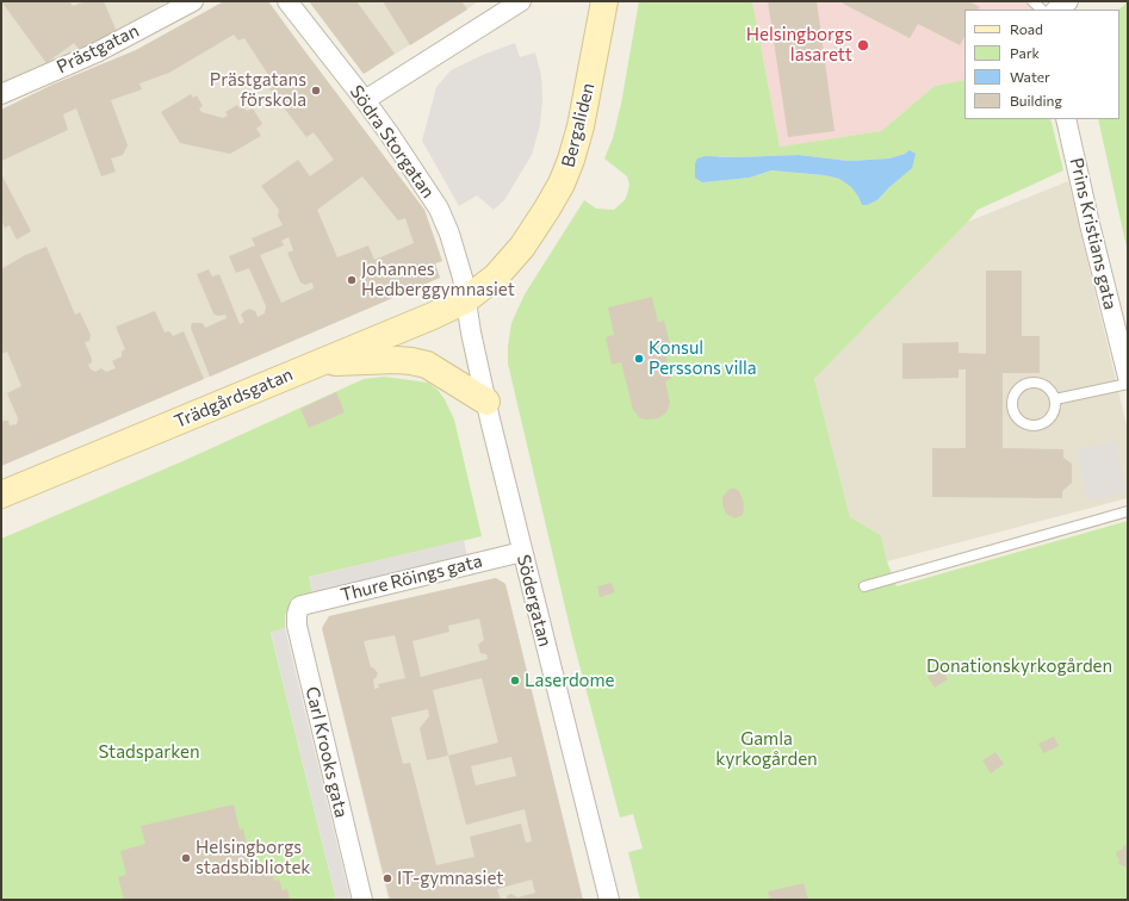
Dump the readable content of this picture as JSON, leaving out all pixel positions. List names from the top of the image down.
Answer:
{
  "streets": {
    "street": [
      "Prästgatan",
      "Bergaliden",
      "Södra Storgatan",
      "Prins Kristians gata",
      "Trädgårdsgatan",
      "Thure Röings gata",
      "Södergatan",
      "Carl Krooks gata"
    ]
  },
  "crossings": [
    ["Bergaliden", "Södra Storgatan"],
    ["Bergaliden", "Trädgårdsgatan"],
    ["Bergaliden", "Södergatan"],
    ["Södra Storgatan", "Trädgårdsgatan"],
    ["Södra Storgatan", "Södergatan"],
    ["Trädgårdsgatan", "Södergatan"],
    ["Thure Röings gata", "Södergatan"],
    ["Thure Röings gata", "Carl Krooks gata"]
  ],
  "parks": ["Donationskyrkogården", "Gamla kyrkogården", "Stadsparken"],
  "places": [
    "Helsingborgs lasarett",
    "Prästgatans förskola",
    "Johannes Hedberggymnasiet",
    "Konsul Perssons villa",
    "Laserdome",
    "Helsingborgs stadsbibliotek",
    "IT-gymnasiet"
  ],
  "legend": [
    "Road",
    "Park",
    "Water",
    "Building"
  ]
}
